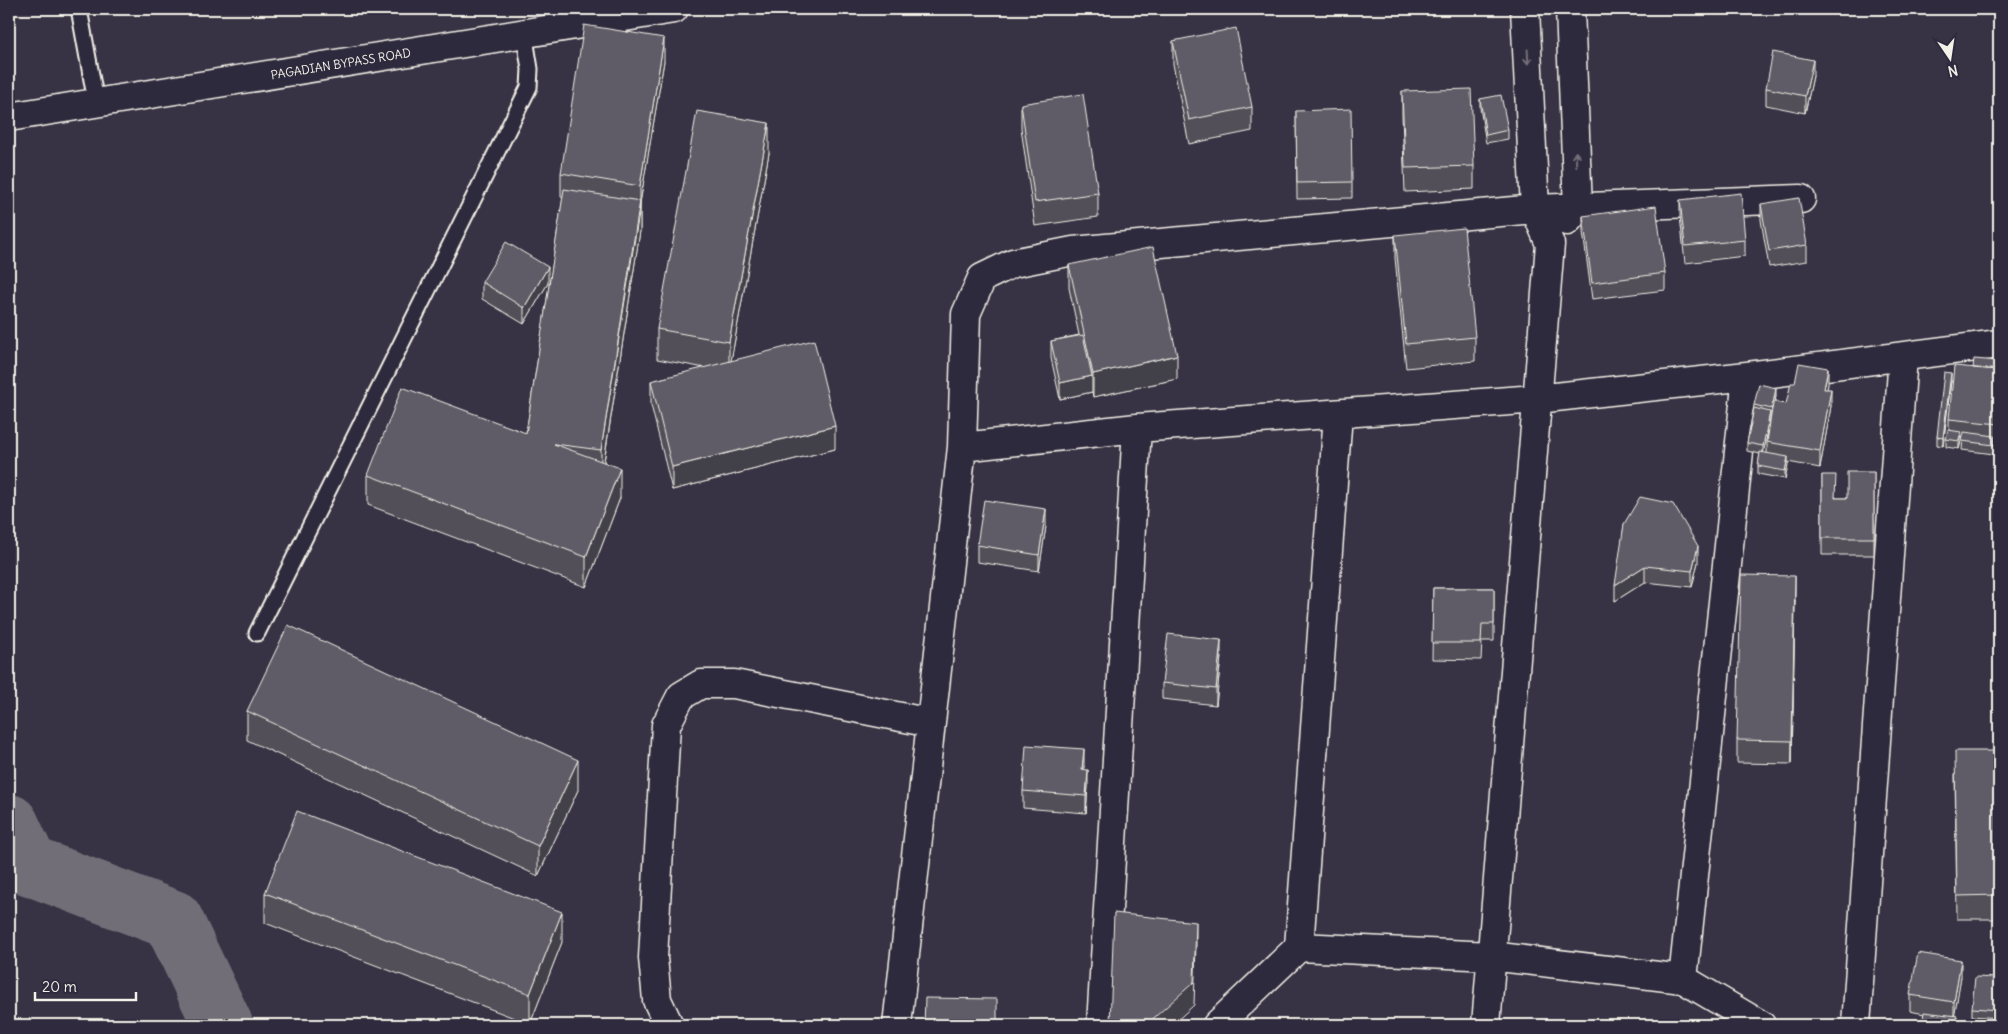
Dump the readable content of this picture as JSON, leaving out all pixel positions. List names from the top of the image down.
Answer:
{
  "streets": {
    "main road": ["PAGADIAN BYPASS ROAD"]
  },
  "scale_bar": "20 m",
  "north": "bottom"
}
